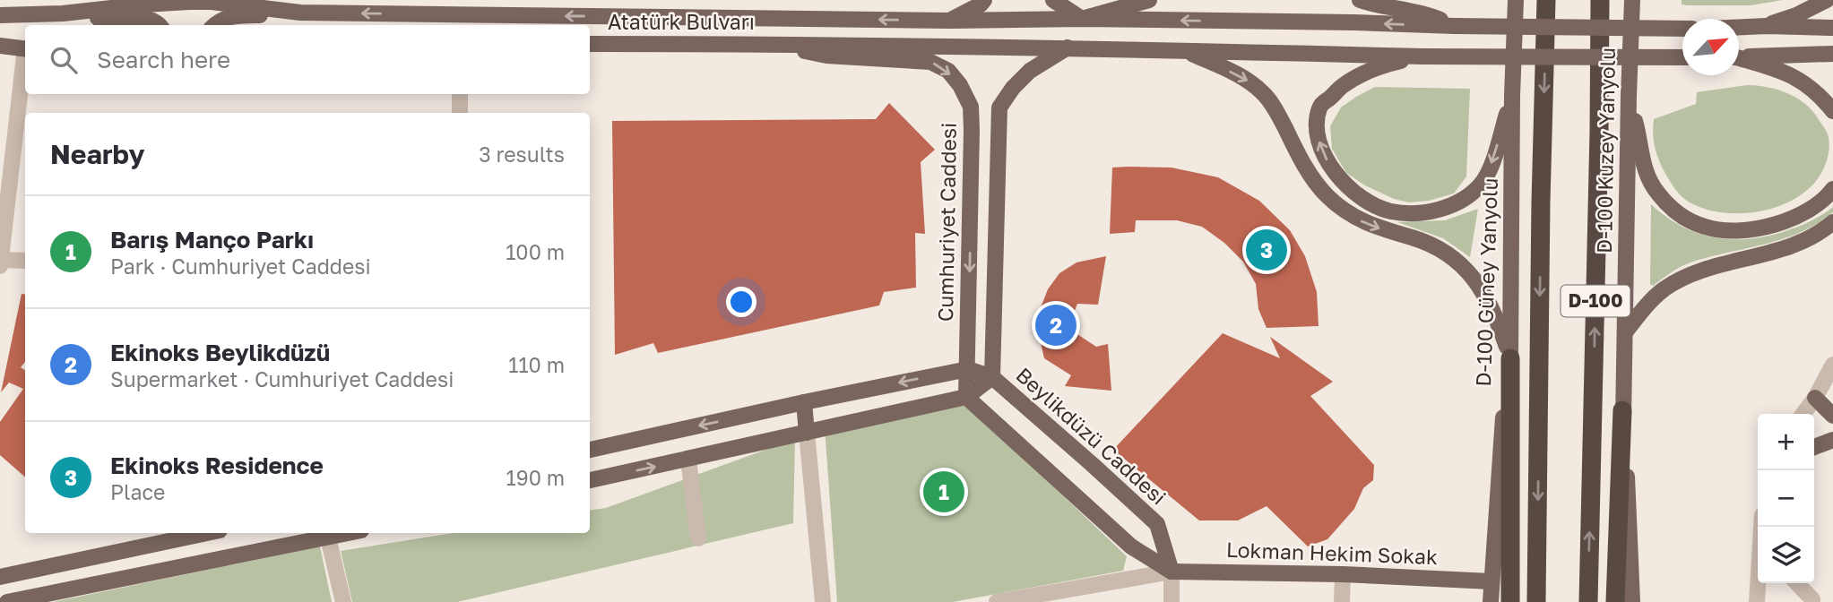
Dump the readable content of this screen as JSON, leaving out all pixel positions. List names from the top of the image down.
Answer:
{
  "streets": {
    "highway": ["D-100"],
    "main road": [
      "Atatürk Bulvarı",
      "D-100 Kuzey Yanyolu",
      "Cumhuriyet Caddesi",
      "D-100 Güney Yanyolu",
      "Beylikdüzü Caddesi",
      "Lokman Hekim Sokak"
    ]
  },
  "crossings": [
    ["Atatürk Bulvarı", "Cumhuriyet Caddesi"],
    ["D-100 Güney Yanyolu", "Lokman Hekim Sokak"],
    ["Beylikdüzü Caddesi", "Lokman Hekim Sokak"]
  ],
  "north": "top right",
  "page": {
    "search": "Search here",
    "heading": ["Nearby", "3 results"],
    "list": [
      {
        "mark": "1",
        "name": "Barış Manço Parkı",
        "note": "Park · Cumhuriyet Caddesi",
        "value": "100 m"
      },
      {
        "mark": "2",
        "name": "Ekinoks Beylikdüzü",
        "note": "Supermarket · Cumhuriyet Caddesi",
        "value": "110 m"
      },
      {
        "mark": "3",
        "name": "Ekinoks Residence",
        "note": "Place",
        "value": "190 m"
      }
    ],
    "pins": ["3", "2", "1"],
    "map_buttons": ["+", "−"]
  }
}
